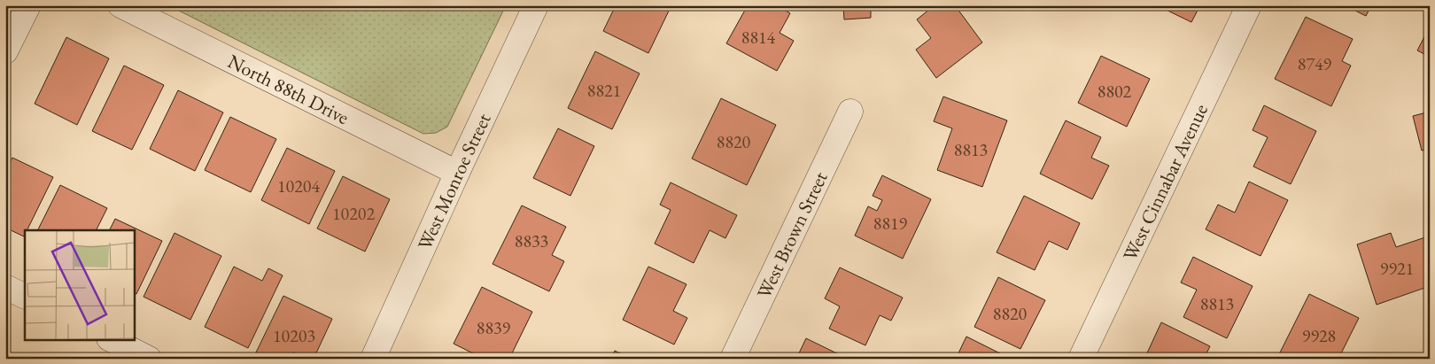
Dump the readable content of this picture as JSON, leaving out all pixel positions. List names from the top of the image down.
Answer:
{
  "streets": {
    "street": [
      "North 88th Drive",
      "West Monroe Street",
      "West Cinnabar Avenue",
      "West Brown Street"
    ]
  },
  "crossings": [
    ["North 88th Drive", "West Monroe Street"]
  ],
  "house_numbers": [
    "8814",
    "8749",
    "8821",
    "8802",
    "8820",
    "8813",
    "10204",
    "10202",
    "8819",
    "8833",
    "9921",
    "8813",
    "8820",
    "8839",
    "10203",
    "9928"
  ]
}
